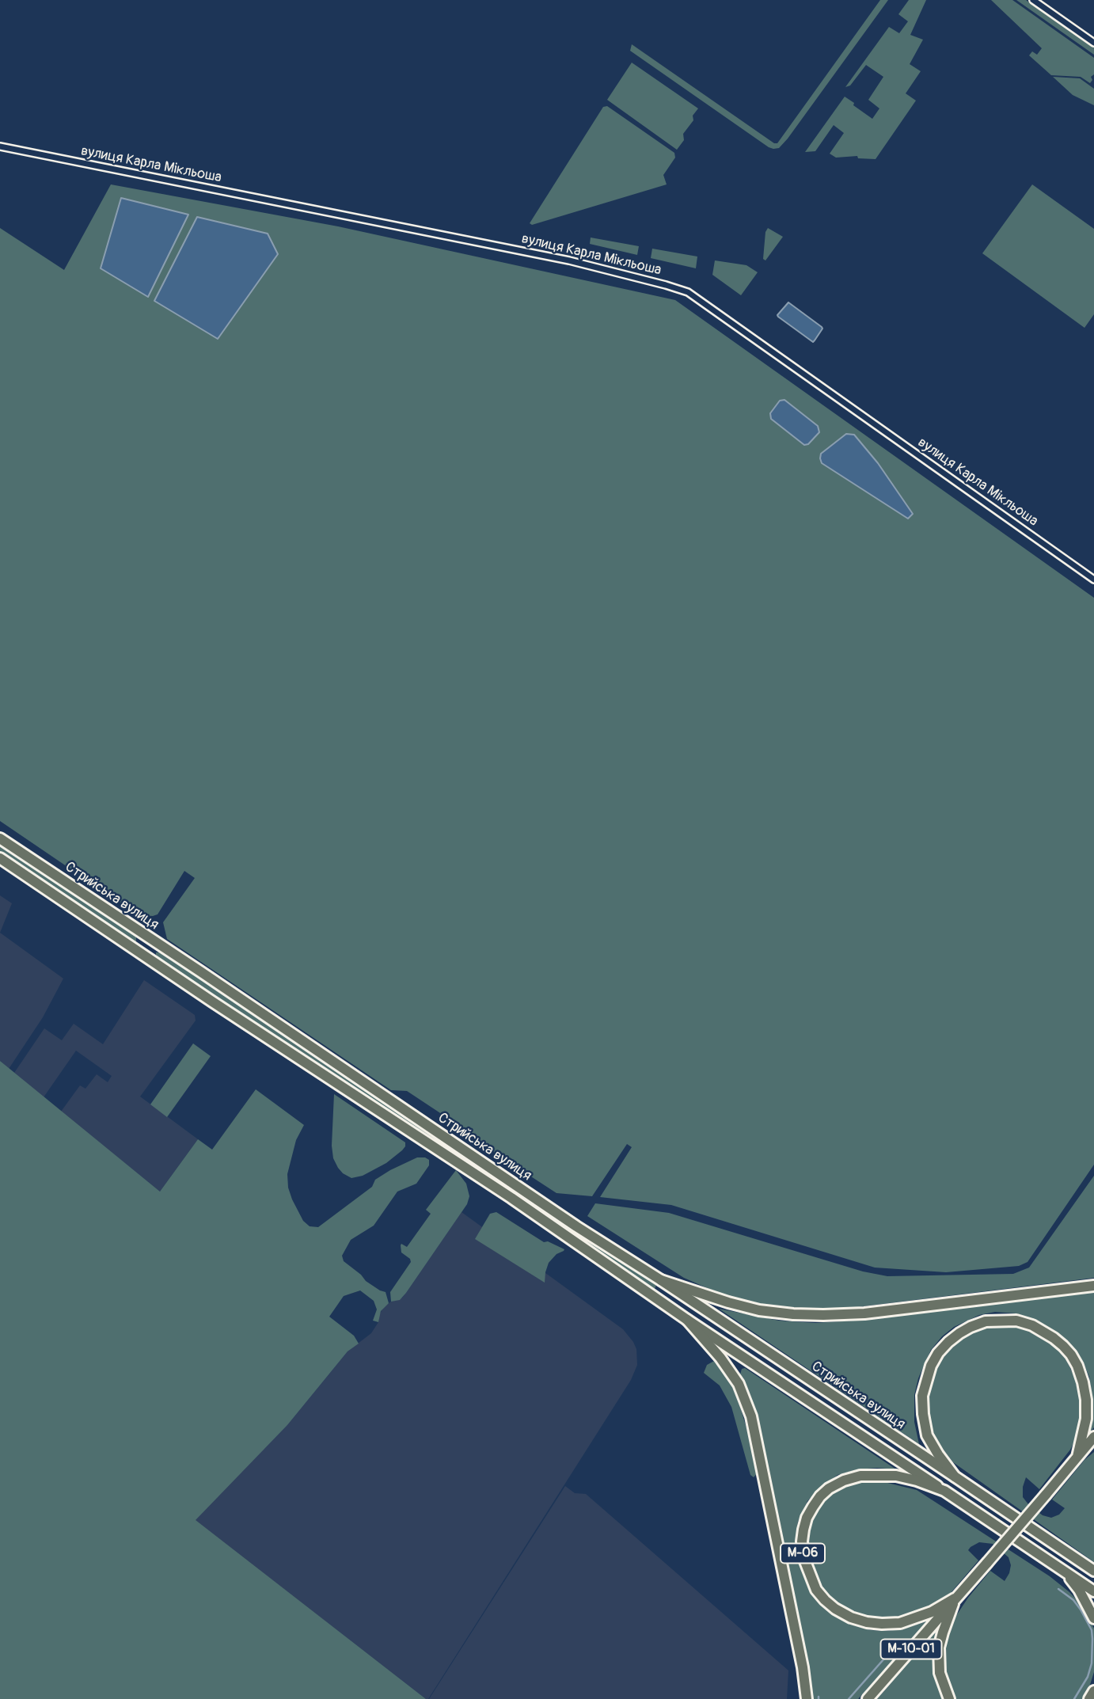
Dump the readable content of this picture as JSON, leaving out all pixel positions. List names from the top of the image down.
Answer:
{
  "streets": {
    "main road": ["Стрийська вулиця", "М-06", "М-10-01"],
    "street": ["вулиця Карла Мікльоша"]
  },
  "crossings": [
    ["М-06", "М-10-01"]
  ]
}
